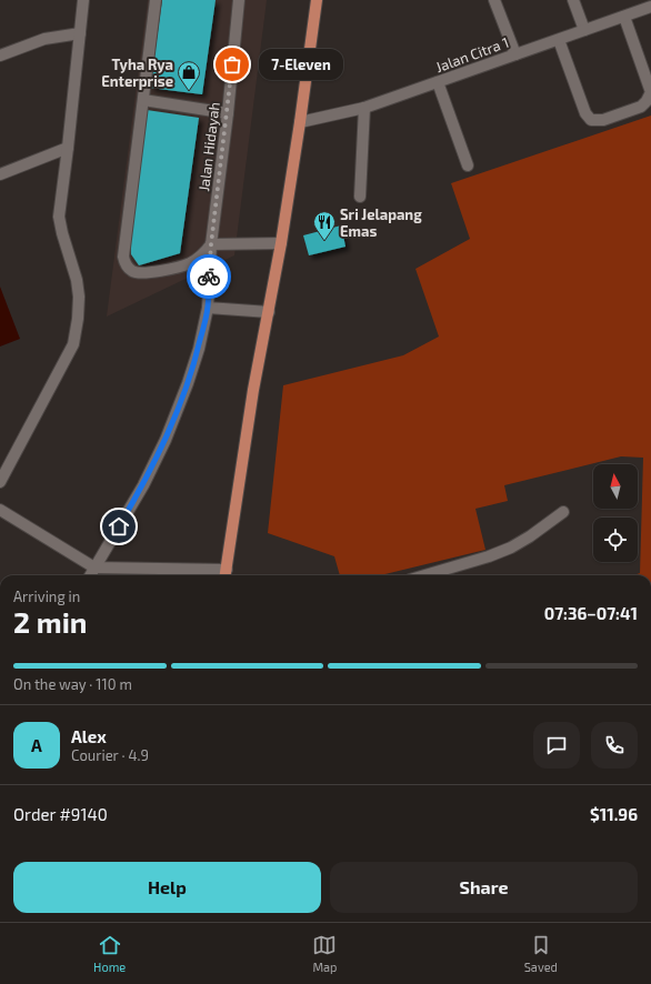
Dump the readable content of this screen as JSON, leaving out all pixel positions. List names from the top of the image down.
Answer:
{
  "streets": {
    "street": ["Jalan Citra 1", "Jalan Hidayah"]
  },
  "places": {
    "other": ["7-Eleven"],
    "shop": ["Tyha Rya Enterprise"],
    "restaurant": ["Sri Jelapang Emas"]
  },
  "north": "top",
  "page": {
    "bubble": "7-Eleven",
    "heading": ["2 min", "Arriving in", "07:36–07:41"],
    "panel": [
      "Alex",
      "Courier · 4.9",
      "Order #9140",
      "$11.96"
    ],
    "bar": "On the way · 110 m",
    "round": "A",
    "buttons": ["Help", "Share"],
    "tabs": ["Home", "Map", "Saved"]
  }
}
